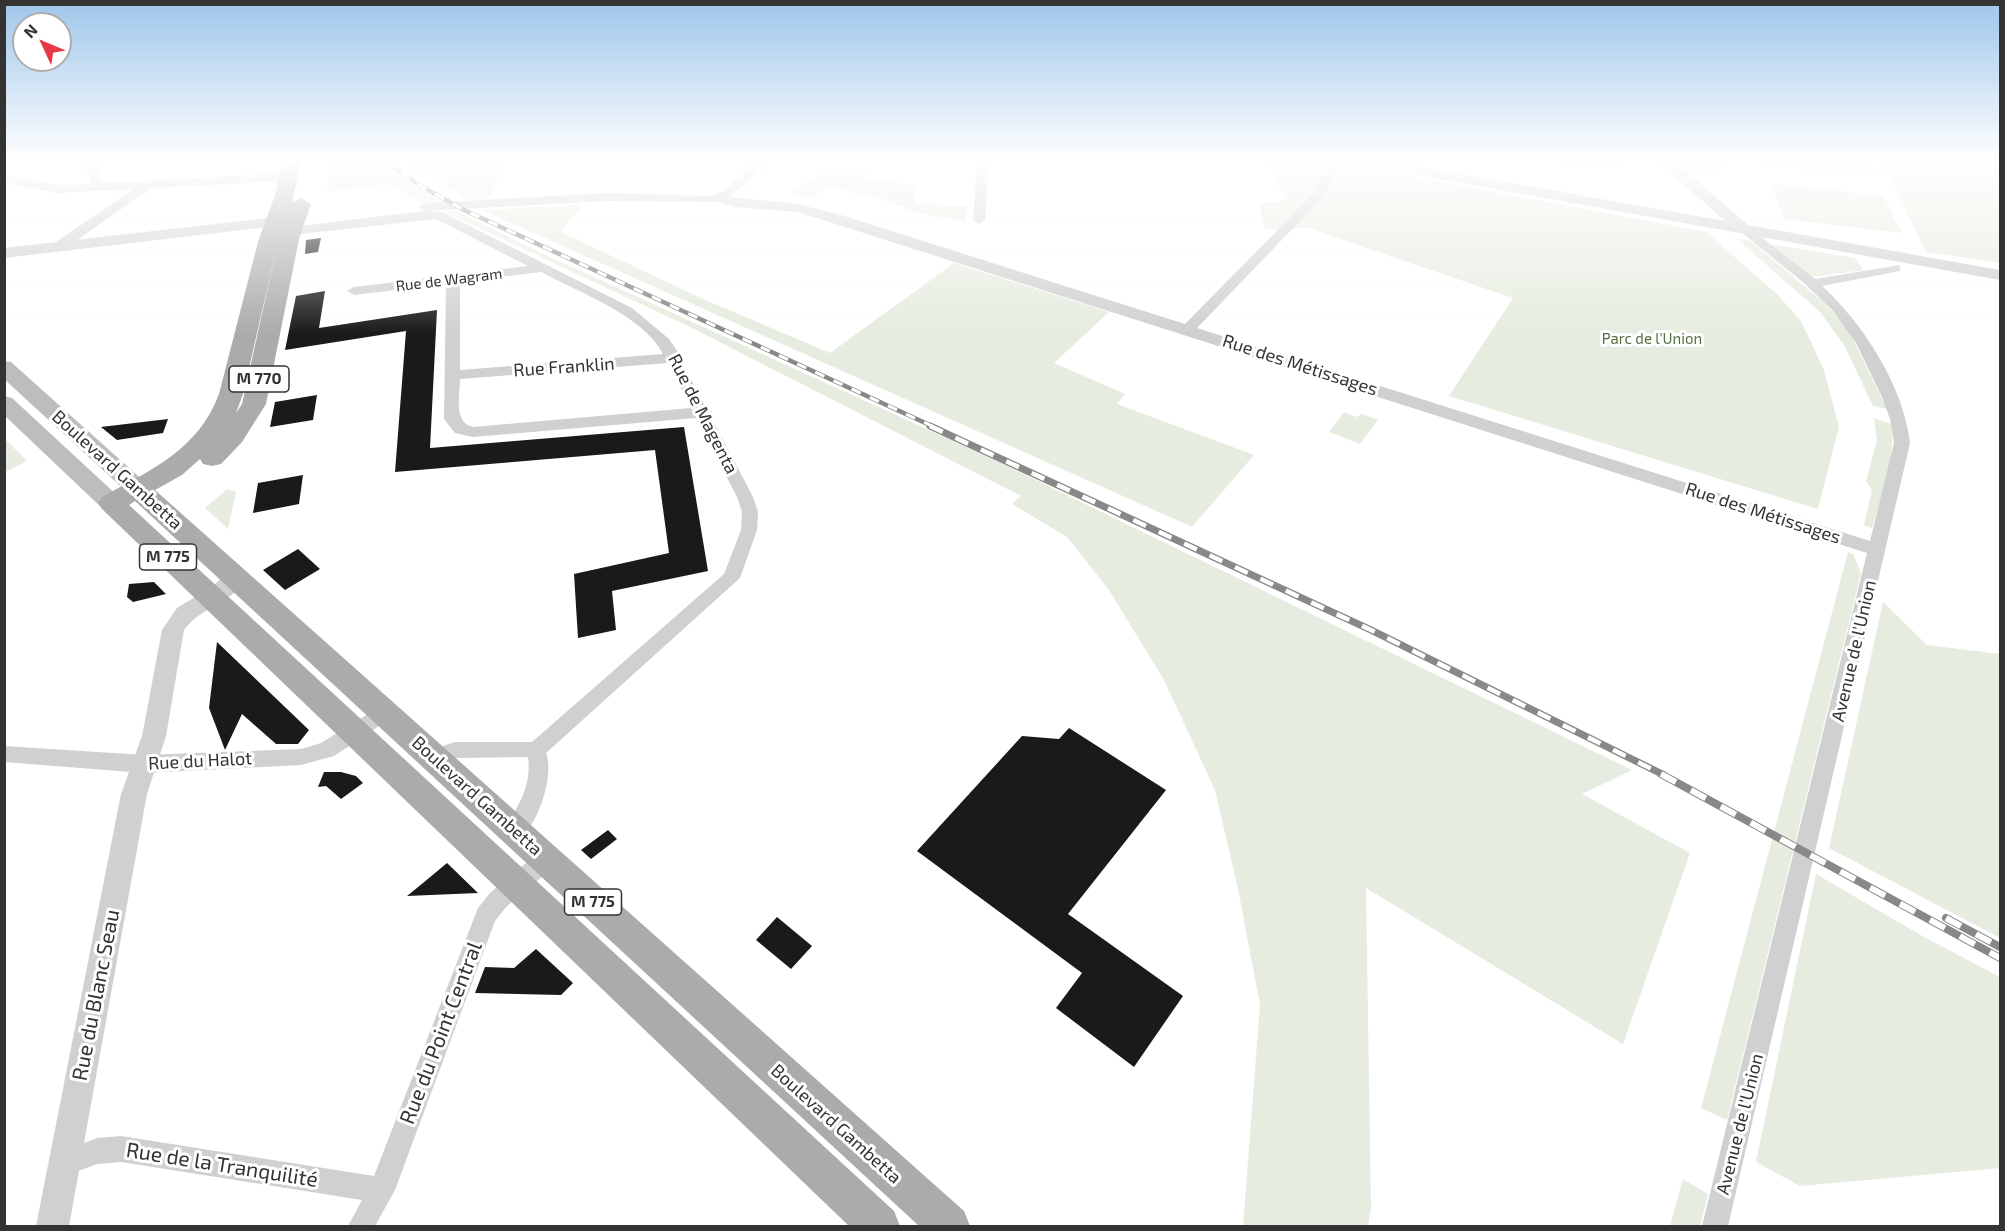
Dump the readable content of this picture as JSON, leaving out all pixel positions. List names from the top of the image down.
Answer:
{
  "streets": {
    "main road": ["M 770", "Boulevard Gambetta", "M 775"],
    "street": [
      "Rue de Wagram",
      "Rue des Métissages",
      "Rue Franklin",
      "Rue de Magenta",
      "Avenue de l'Union",
      "Rue du Halot",
      "Rue du Blanc Seau",
      "Rue du Point Central",
      "Rue de la Tranquilité"
    ]
  },
  "crossings": [
    ["Rue de Wagram", "Rue de Magenta"],
    ["Rue des Métissages", "M 770"],
    ["Rue des Métissages", "Rue de Magenta"],
    ["Rue des Métissages", "Avenue de l'Union"],
    ["Rue Franklin", "Rue de Magenta"],
    ["M 770", "Rue de Magenta"],
    ["M 770", "Boulevard Gambetta"],
    ["Boulevard Gambetta", "Rue du Halot"],
    ["Boulevard Gambetta", "Rue du Blanc Seau"],
    ["Boulevard Gambetta", "Rue du Point Central"],
    ["Rue du Halot", "Rue du Blanc Seau"],
    ["Rue du Blanc Seau", "Rue de la Tranquilité"],
    ["Rue du Point Central", "Rue de la Tranquilité"]
  ],
  "parks": ["Parc de l'Union"],
  "north": "top left"
}
